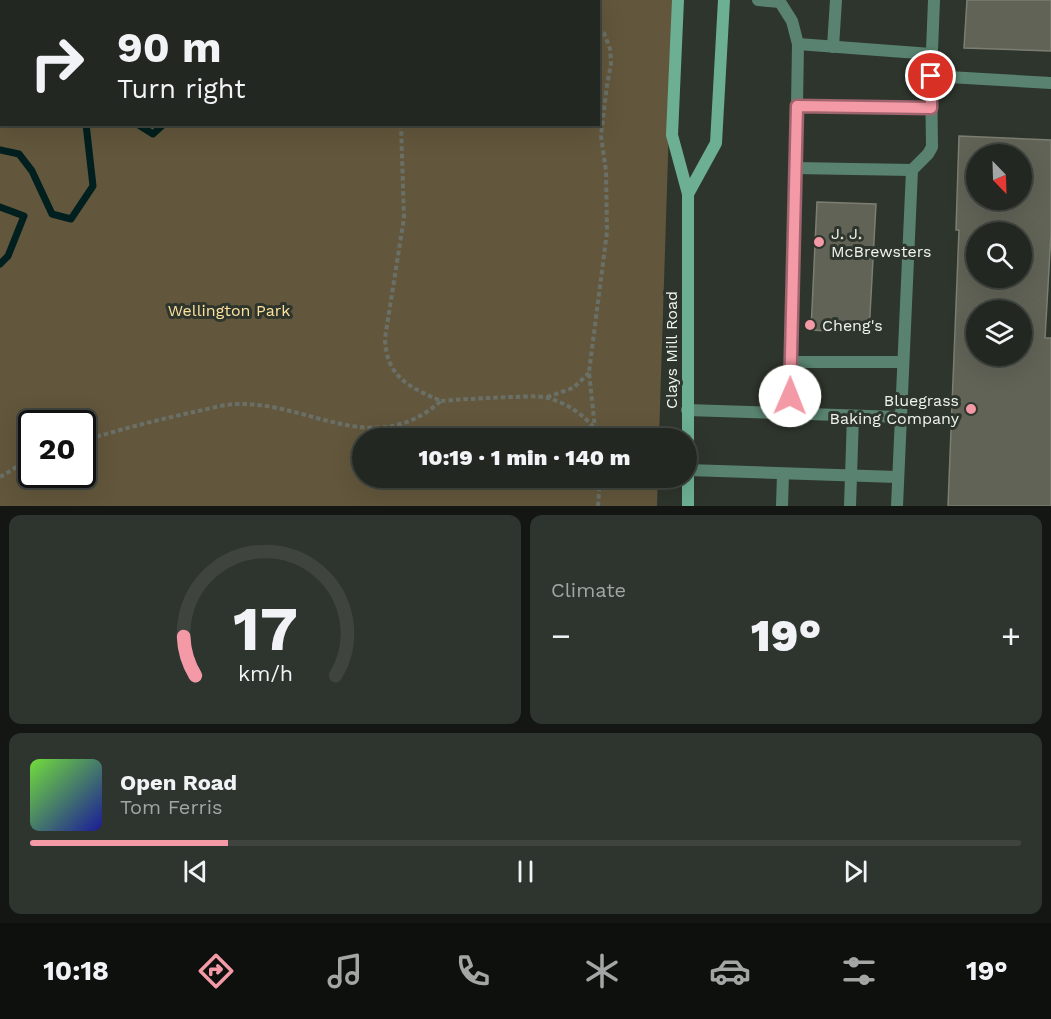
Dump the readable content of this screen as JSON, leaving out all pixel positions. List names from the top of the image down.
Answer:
{
  "streets": {
    "main road": ["Clays Mill Road"]
  },
  "parks": ["Wellington Park"],
  "places": ["J. J. McBrewsters", "Cheng's", "Bluegrass Baking Company"],
  "north": "bottom right",
  "page": {
    "turn": ["90 m", "Turn right"],
    "limit": "20",
    "trip": "10:19 · 1 min · 140 m",
    "tile": "Climate",
    "heat": ["−", "19°", "+"],
    "song": ["Open Road", "Tom Ferris"],
    "tabs": ["10:18", "19°"],
    "gauge": ["17", "km/h"]
  }
}
